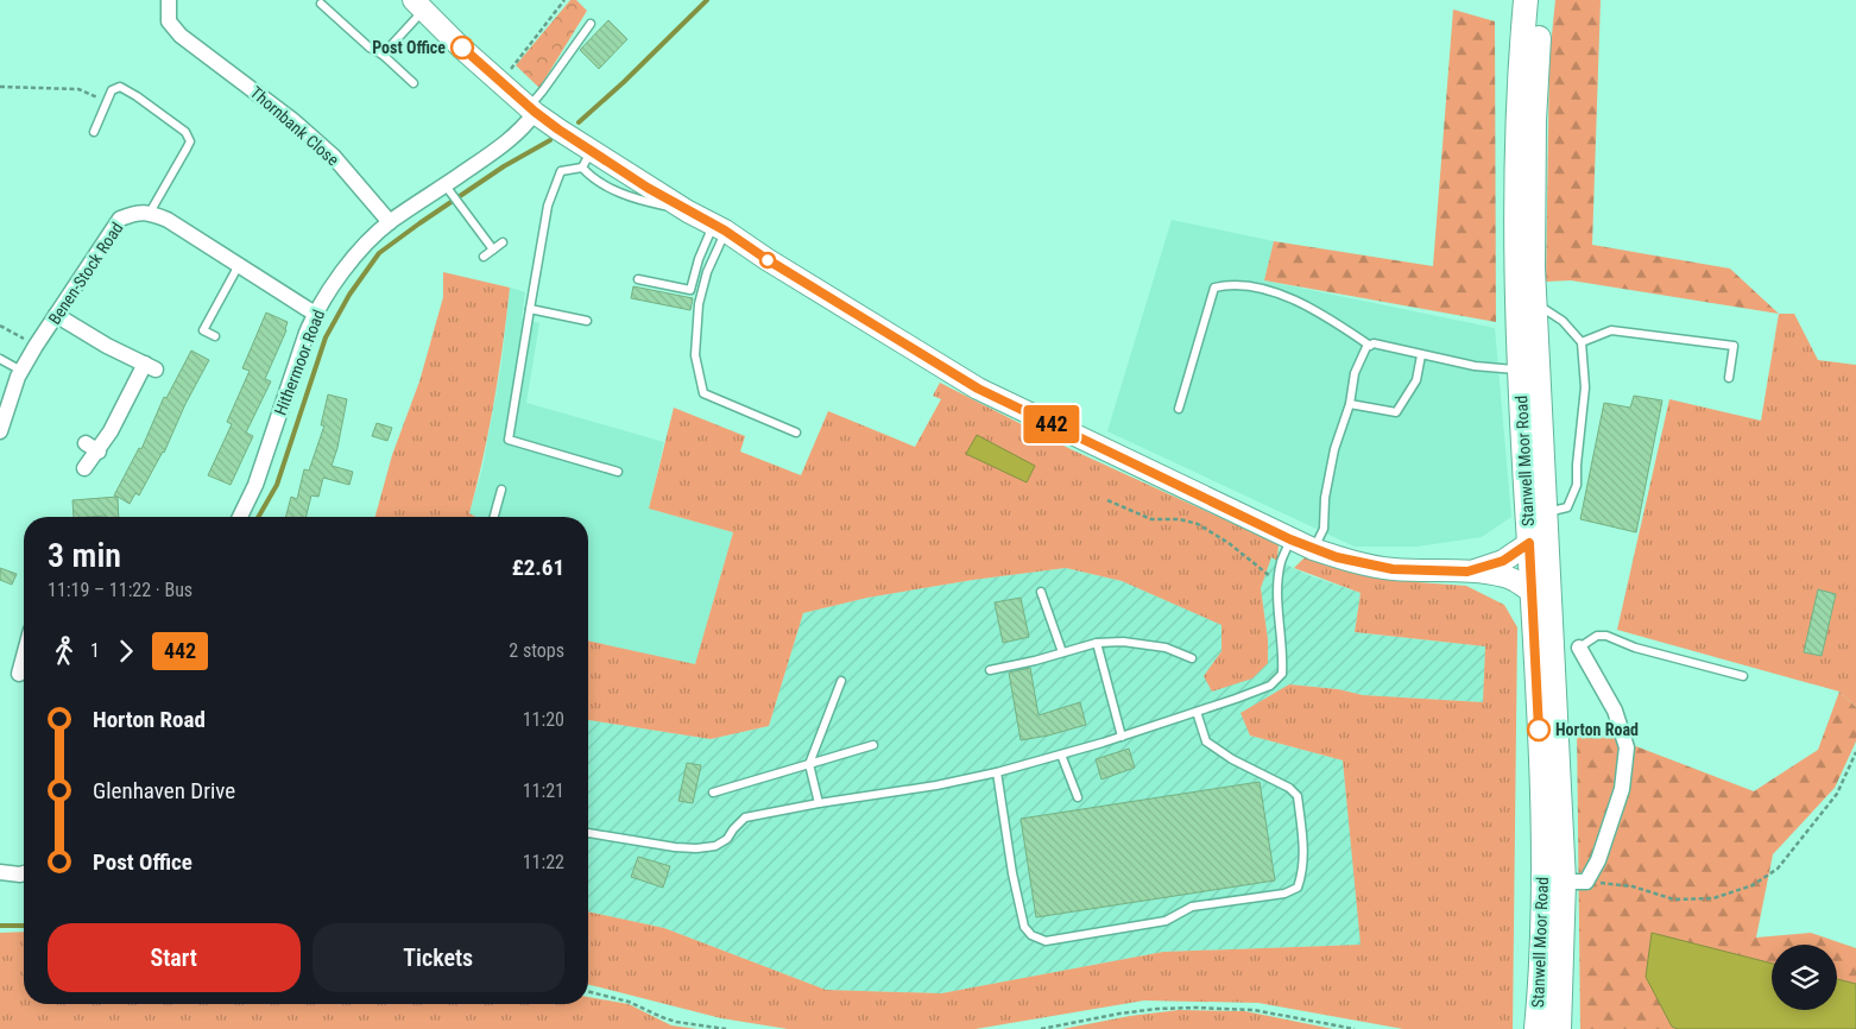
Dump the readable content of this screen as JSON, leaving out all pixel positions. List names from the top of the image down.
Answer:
{
  "streets": {
    "main road": ["Stanwell Moor Road"],
    "street": ["Thornbank Close", "Benen-Stock Road", "Hithermoor Road"]
  },
  "crossings": [
    ["Thornbank Close", "Hithermoor Road"]
  ],
  "places": ["Post Office", "Horton Road"],
  "lines": ["bus line 442"],
  "page": {
    "on_map": "442",
    "heading": ["3 min", "11:19 – 11:22 · Bus", "£2.61"],
    "legs": ["1", "442", "2 stops"],
    "list": [
      {
        "name": "Horton Road",
        "value": "11:20"
      },
      {
        "name": "Glenhaven Drive",
        "value": "11:21"
      },
      {
        "name": "Post Office",
        "value": "11:22"
      }
    ],
    "buttons": ["Start", "Tickets"]
  }
}
